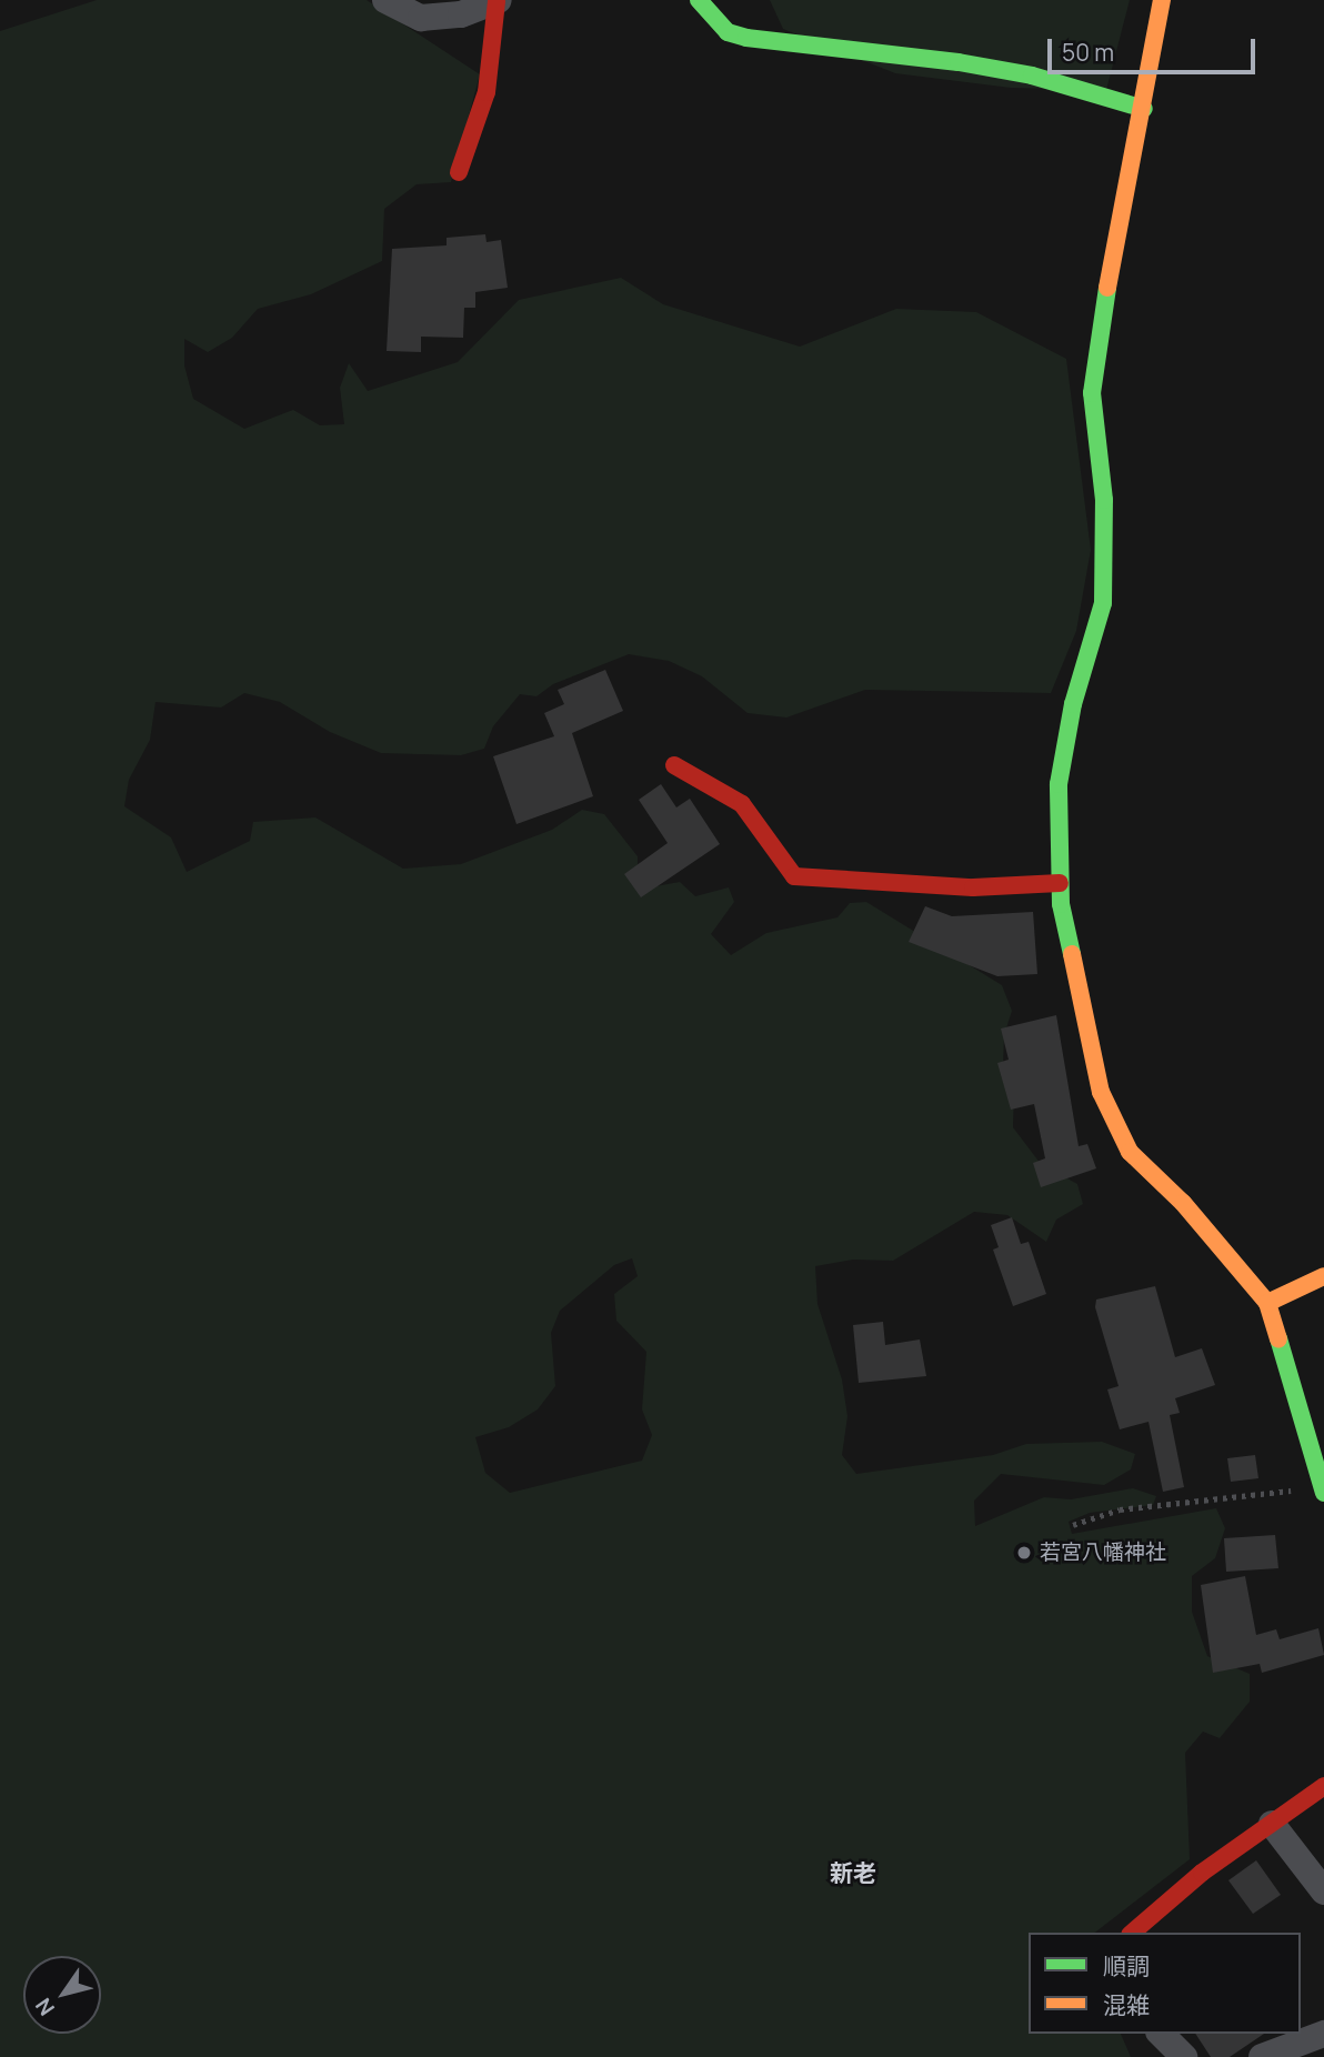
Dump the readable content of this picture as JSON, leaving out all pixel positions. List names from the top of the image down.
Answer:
{
  "districts": ["新老"],
  "places": ["若宮八幡神社"],
  "legend": ["順調", "混雑"],
  "scale_bar": "50 m",
  "north": "bottom left"
}
